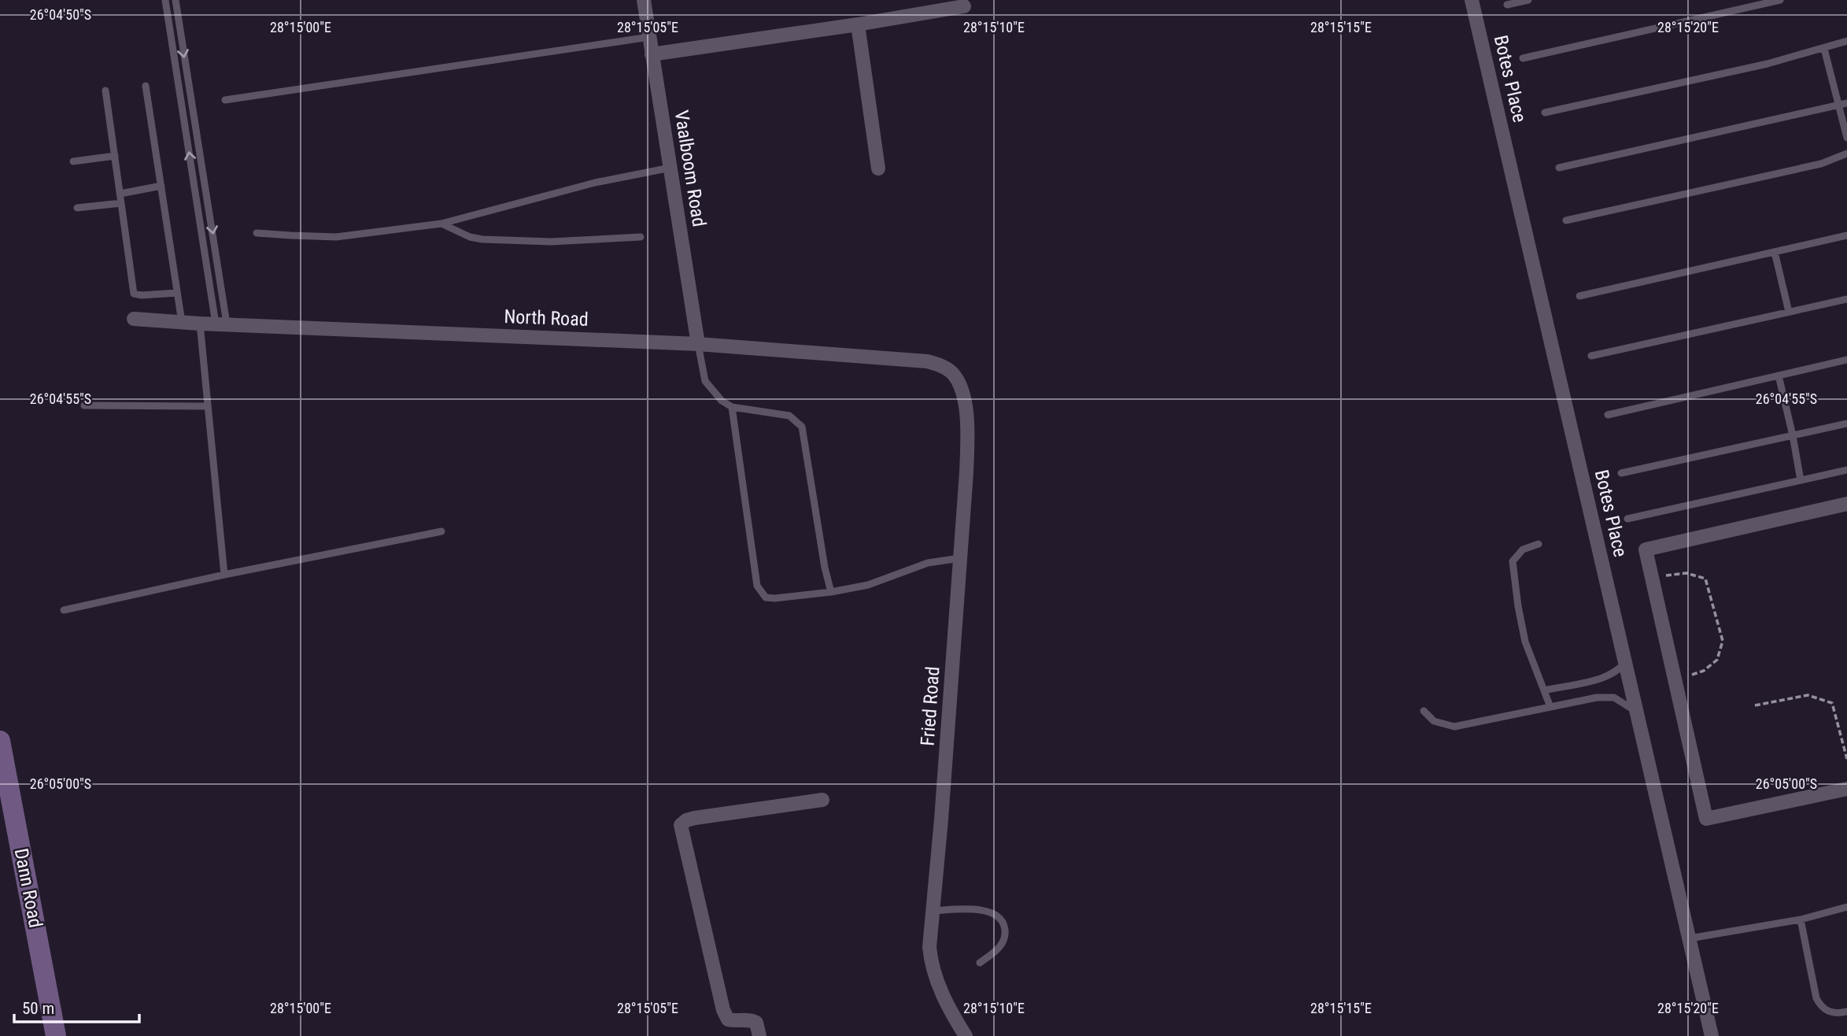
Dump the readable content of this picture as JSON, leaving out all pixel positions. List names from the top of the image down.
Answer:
{
  "streets": {
    "main road": ["Dann Road"],
    "street": [
      "Botes Place",
      "Vaalboom Road",
      "North Road",
      "Fried Road"
    ]
  },
  "crossings": [
    ["Vaalboom Road", "North Road"],
    ["North Road", "Fried Road"]
  ],
  "scale_bar": "50 m",
  "coordinates": [
    "26°04'50\"S",
    "28°15'00\"E",
    "28°15'05\"E",
    "28°15'10\"E",
    "28°15'15\"E",
    "28°15'20\"E",
    "26°04'55\"S",
    "26°05'00\"S"
  ]
}
